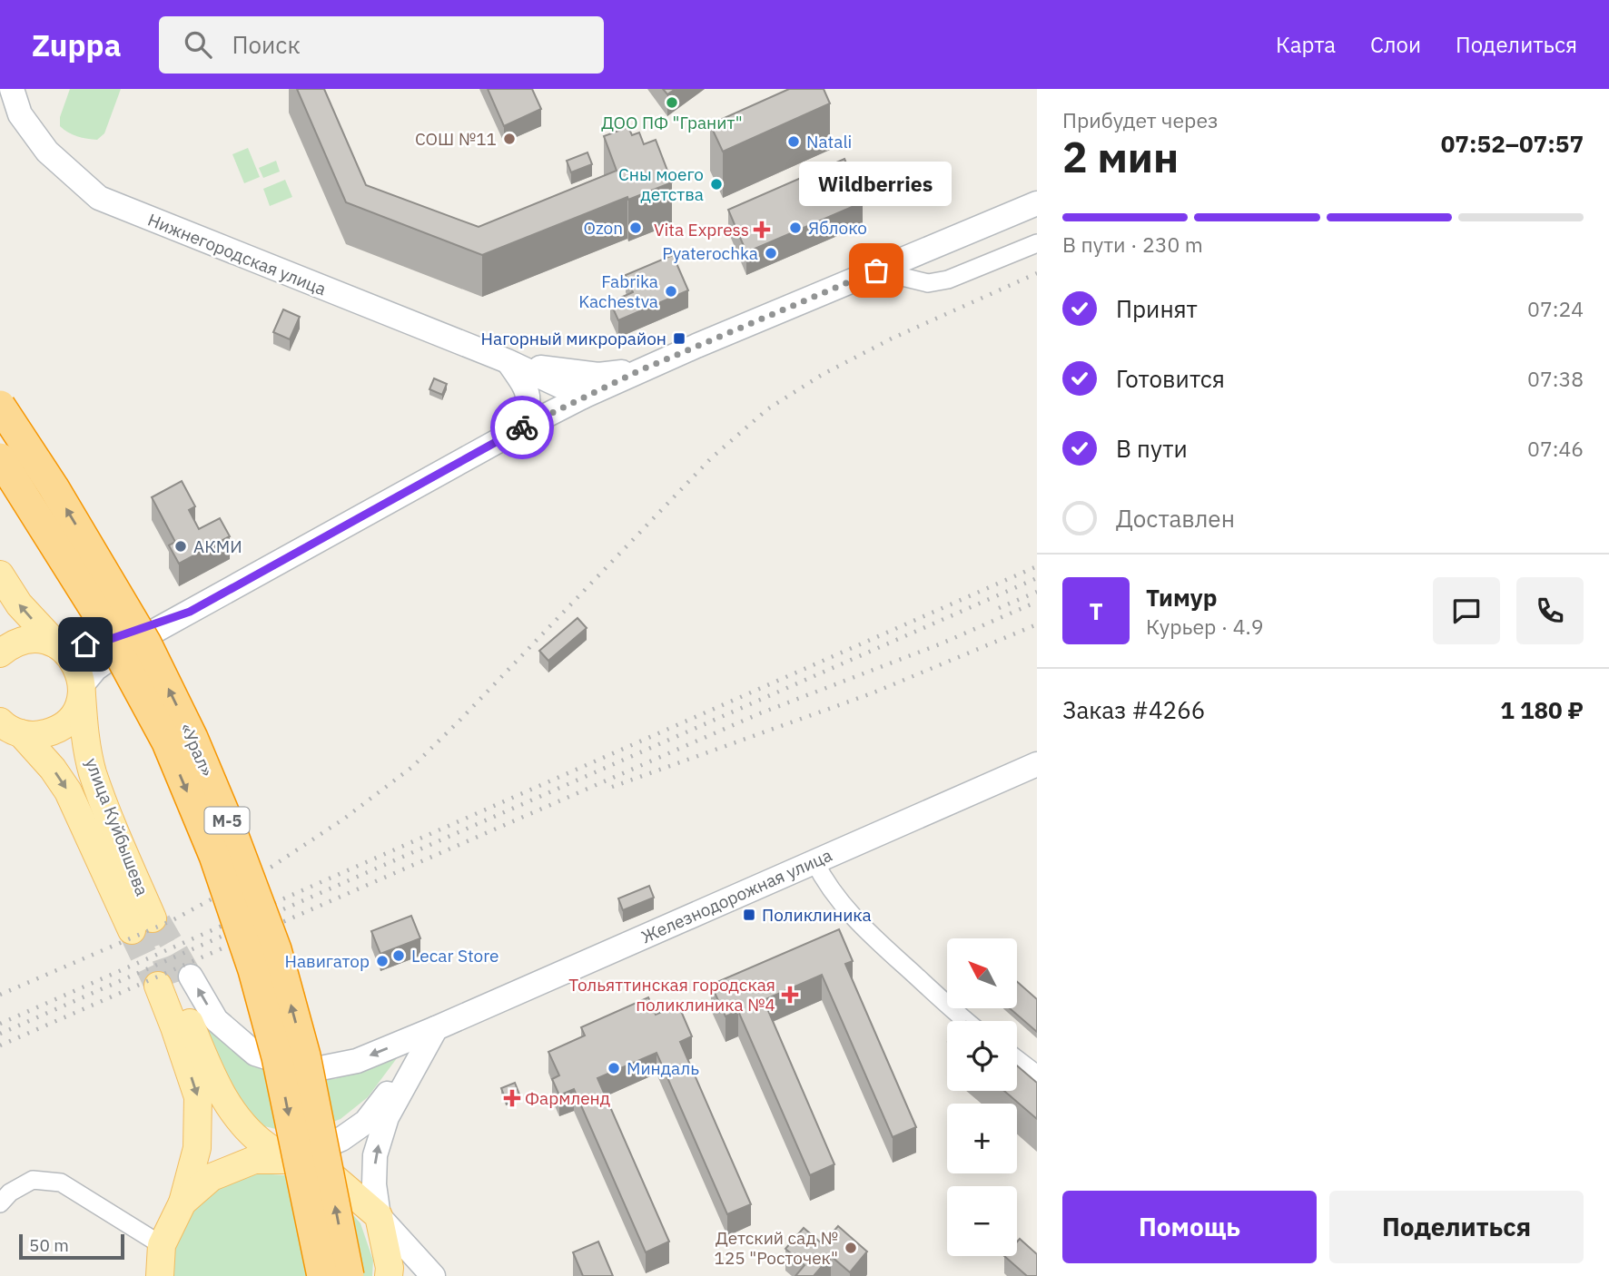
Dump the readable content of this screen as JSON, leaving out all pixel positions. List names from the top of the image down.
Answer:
{
  "streets": {
    "highway": ["«Урал»", "М-5"],
    "main road": ["улица Куйбышева"],
    "street": ["Нижнегородская улица", "Железнодорожная улица"]
  },
  "places": {
    "other": [
      "ДОО ПФ \"Гранит\"",
      "СОШ №11",
      "Natali",
      "Сны моего детства",
      "Ozon",
      "Яблоко",
      "Pyaterochka",
      "Wildberries",
      "Fabrika Kachestva",
      "АКМИ",
      "Lecar Store",
      "Навигатор",
      "Миндаль",
      "Детский сад № 125 \"Росточек\""
    ],
    "health": ["Vita Express", "Тольяттинская городская поликлиника №4", "Фармленд"],
    "transit": ["Нагорный микрорайон", "Поликлиника"]
  },
  "scale_bar": "50 m",
  "north": "top left",
  "page": {
    "header": "Zuppa",
    "search": "Поиск",
    "nav": ["Карта", "Слои", "Поделиться"],
    "heading": ["2 мин", "Прибудет через", "07:52–07:57"],
    "panel": [
      "Тимур",
      "Курьер · 4.9",
      "Заказ #4266",
      "1 180 ₽"
    ],
    "bubble": "Wildberries",
    "bar": "В пути · 230 m",
    "list": [
      ["Принят", "07:24"],
      ["Готовится", "07:38"],
      ["В пути", "07:46"],
      "Доставлен"
    ],
    "round": "Т",
    "map_buttons": ["+", "−"],
    "buttons": ["Помощь", "Поделиться"],
    "scale": "50 m"
  }
}
